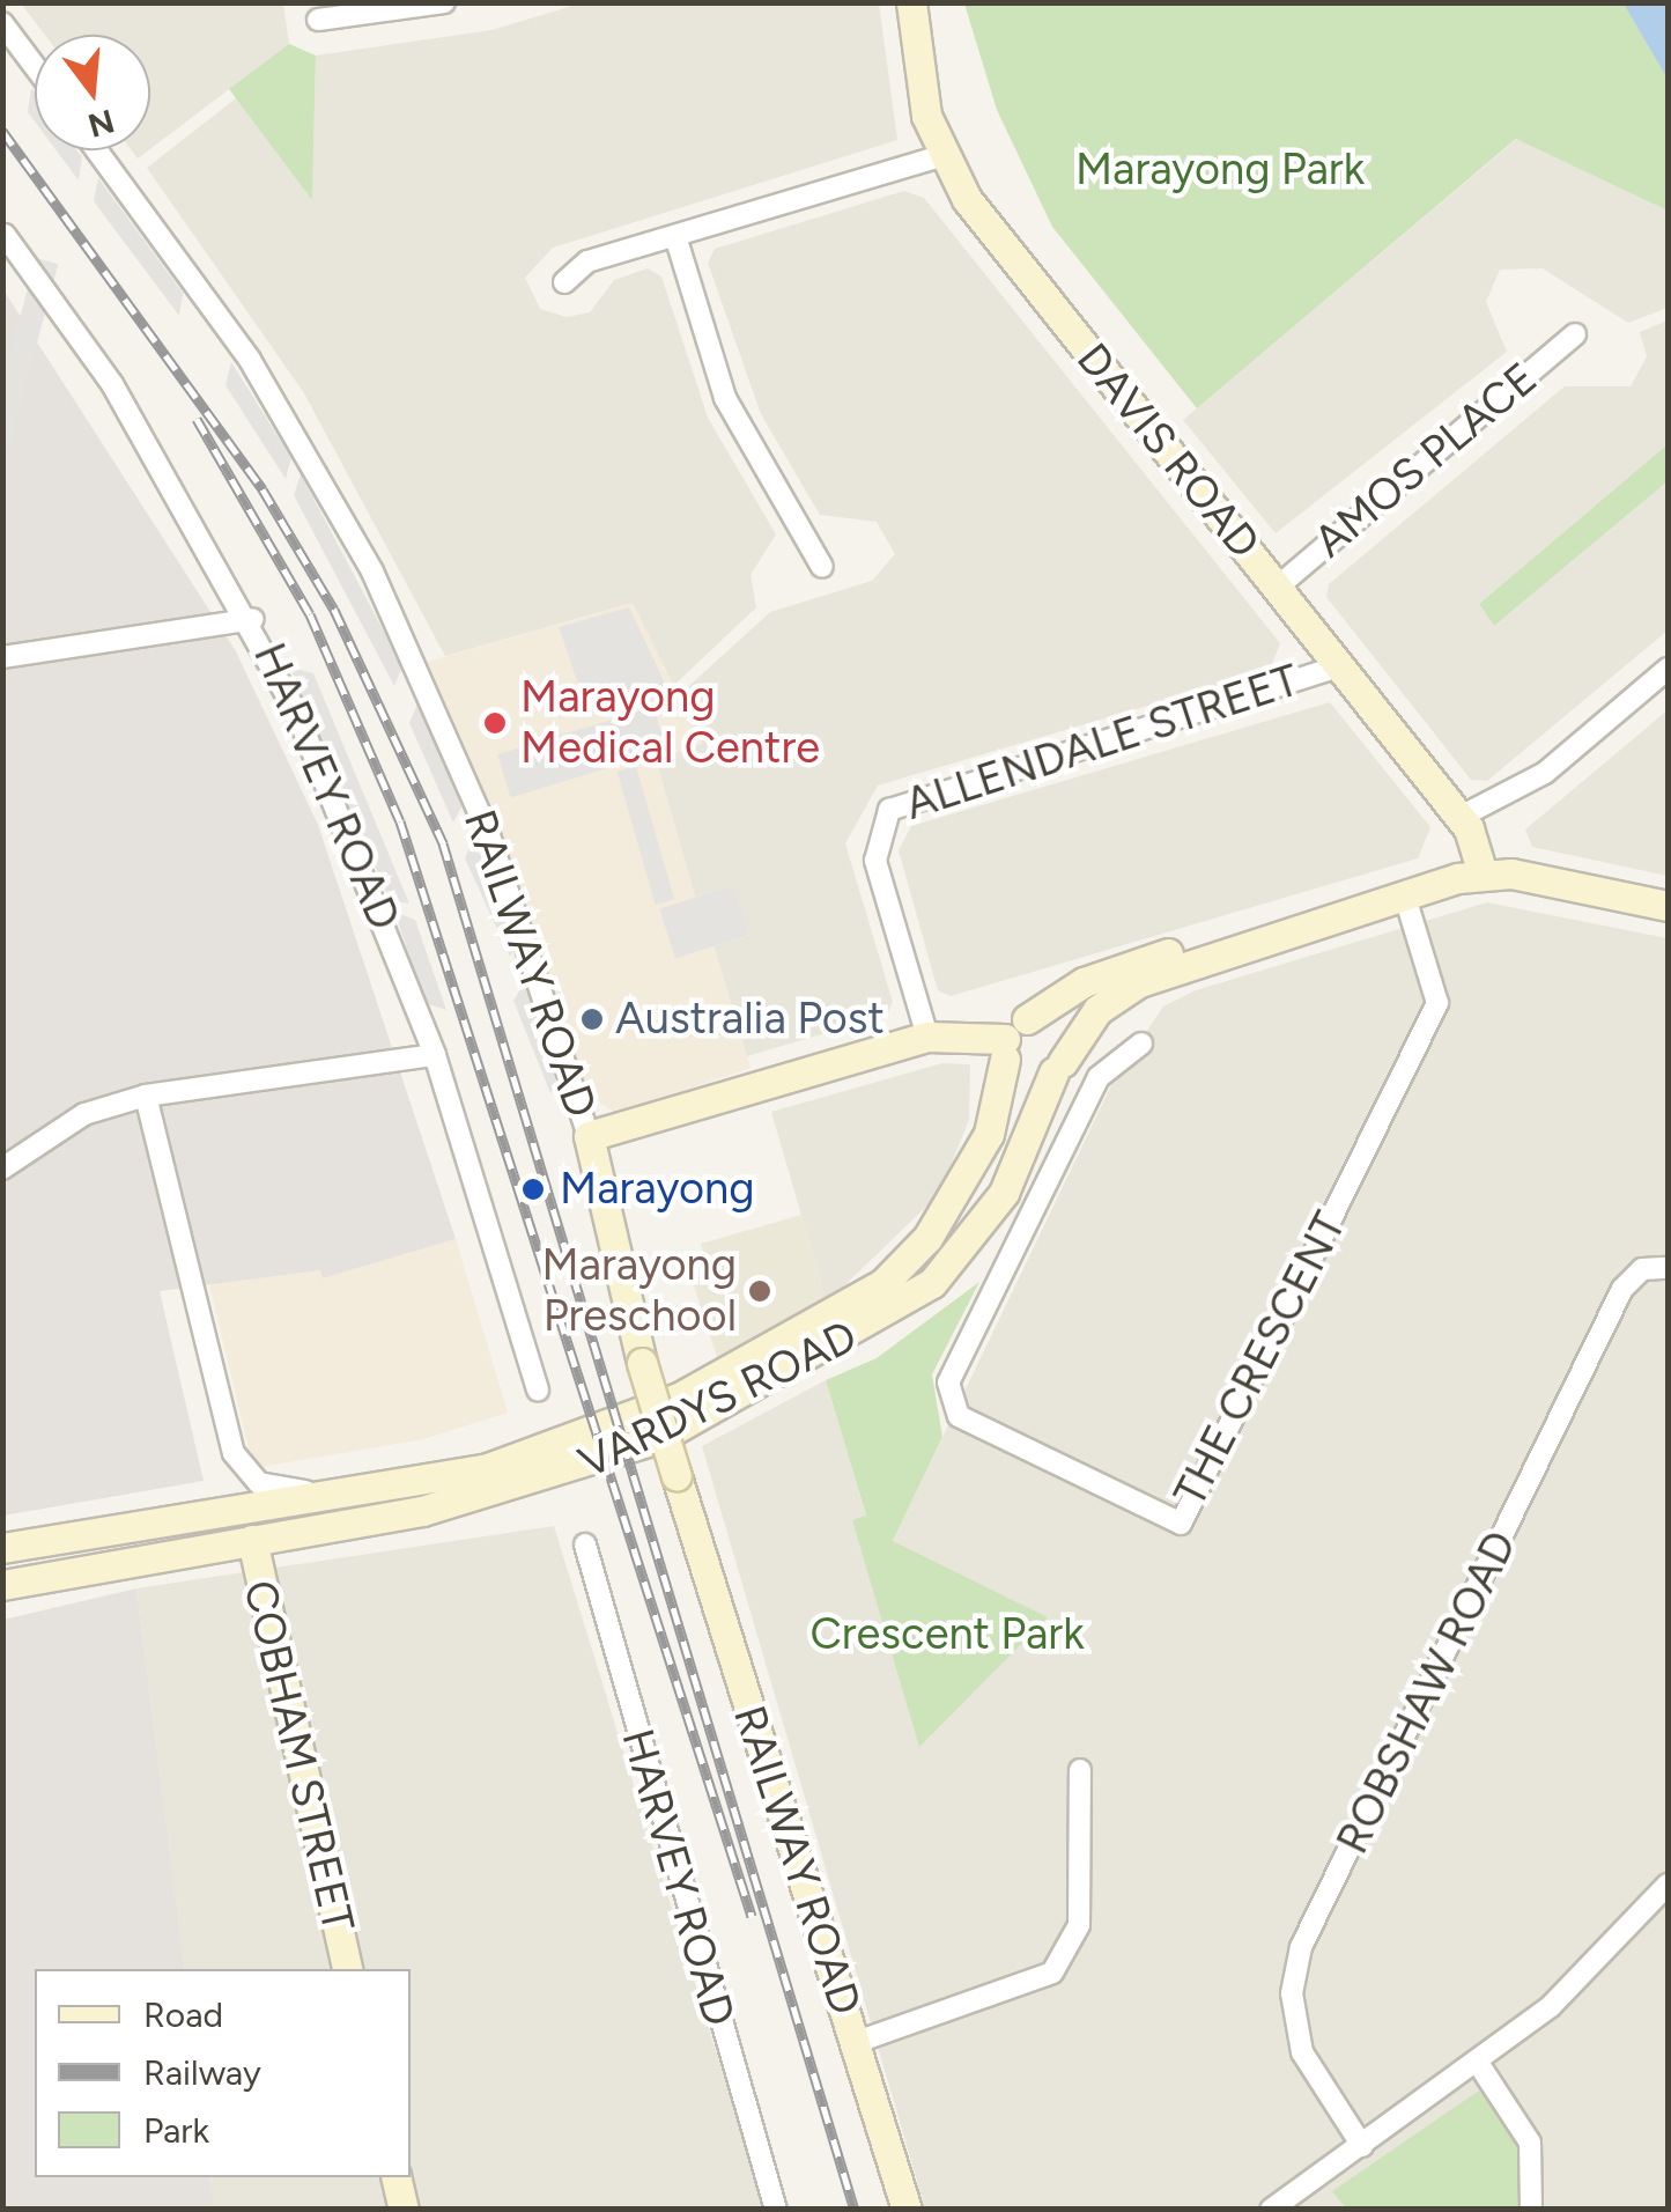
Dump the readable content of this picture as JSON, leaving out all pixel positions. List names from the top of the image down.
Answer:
{
  "streets": {
    "main road": [
      "DAVIS ROAD",
      "RAILWAY ROAD",
      "VARDYS ROAD",
      "COBHAM STREET"
    ],
    "street": [
      "AMOS PLACE",
      "ALLENDALE STREET",
      "HARVEY ROAD",
      "THE CRESCENT",
      "ROBSHAW ROAD"
    ]
  },
  "crossings": [
    ["DAVIS ROAD", "AMOS PLACE"],
    ["DAVIS ROAD", "ALLENDALE STREET"],
    ["VARDYS ROAD", "COBHAM STREET"]
  ],
  "parks": ["Marayong Park", "Crescent Park"],
  "places": [
    "Marayong Medical Centre",
    "Australia Post",
    "Marayong",
    "Marayong Preschool"
  ],
  "legend": ["Road", "Railway", "Park"],
  "north": "bottom"
}
